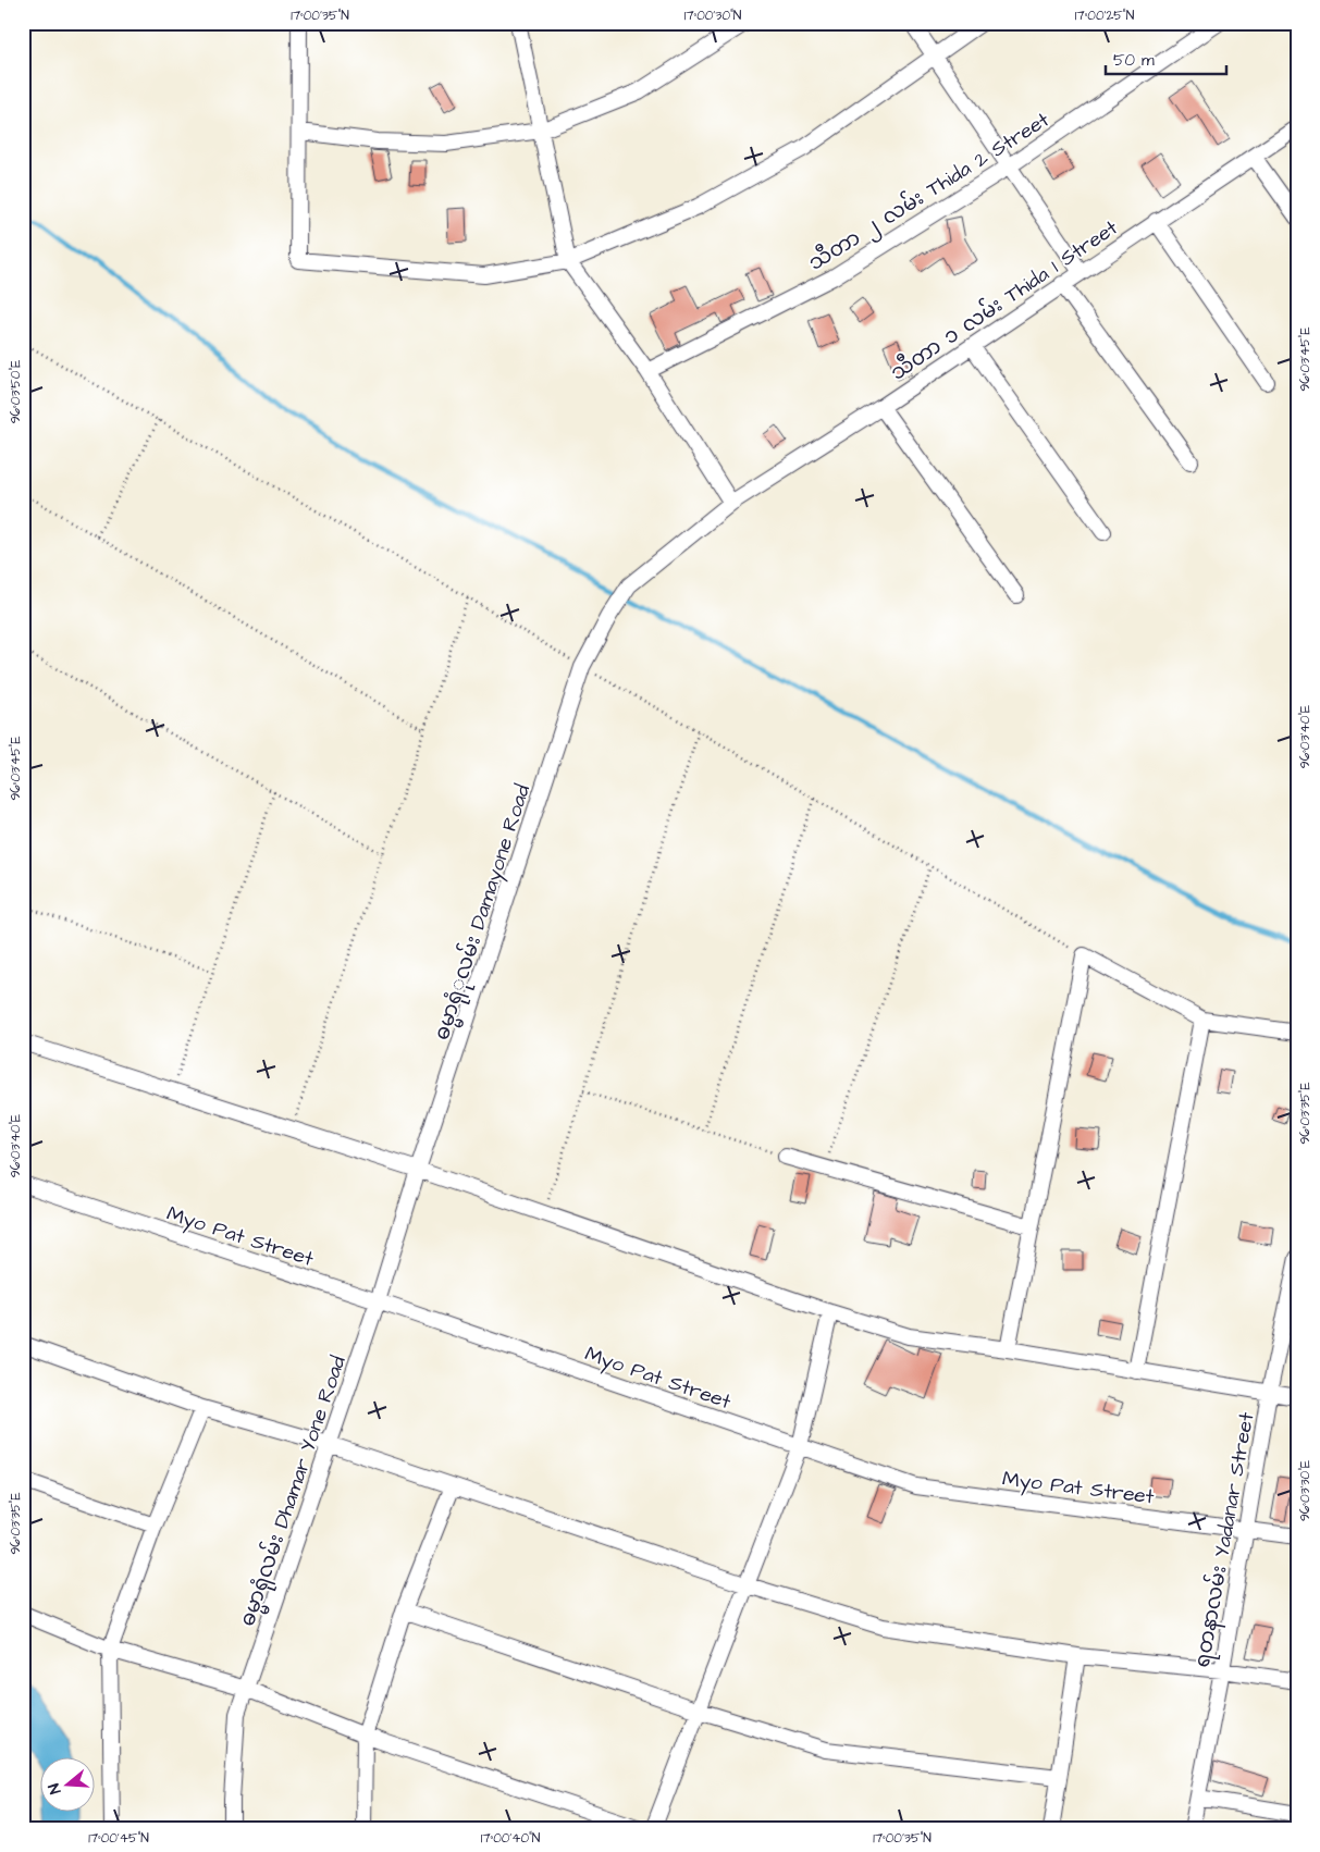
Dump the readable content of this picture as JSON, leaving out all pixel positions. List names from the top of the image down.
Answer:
{
  "streets": {
    "street": [
      "သီတာ ၂ လမ်း Thida 2 Street",
      "သီတာ ၁ လမ်း Thida 1 Street",
      "ဓမ္မာရုံုလမ်း Damayone Road",
      "Myo Pat Street",
      "ဓမ္မာရုံလမ်း Dhamar Yone Road",
      "ရတနာလမ်း Yadanar Street"
    ]
  },
  "crossings": [
    ["သီတာ ၁ လမ်း Thida 1 Street", "ဓမ္မာရုံုလမ်း Damayone Road"],
    ["ဓမ္မာရုံုလမ်း Damayone Road", "ဓမ္မာရုံလမ်း Dhamar Yone Road"],
    ["Myo Pat Street", "ဓမ္မာရုံလမ်း Dhamar Yone Road"],
    ["Myo Pat Street", "ရတနာလမ်း Yadanar Street"]
  ],
  "scale_bar": "50 m",
  "north": "left",
  "coordinates": [
    "17°00'35\"N",
    "17°00'30\"N",
    "17°00'25\"N",
    "96°03'45\"E",
    "96°03'50\"E",
    "96°03'40\"E",
    "96°03'35\"E",
    "96°03'30\"E",
    "17°00'45\"N",
    "17°00'40\"N"
  ]
}
